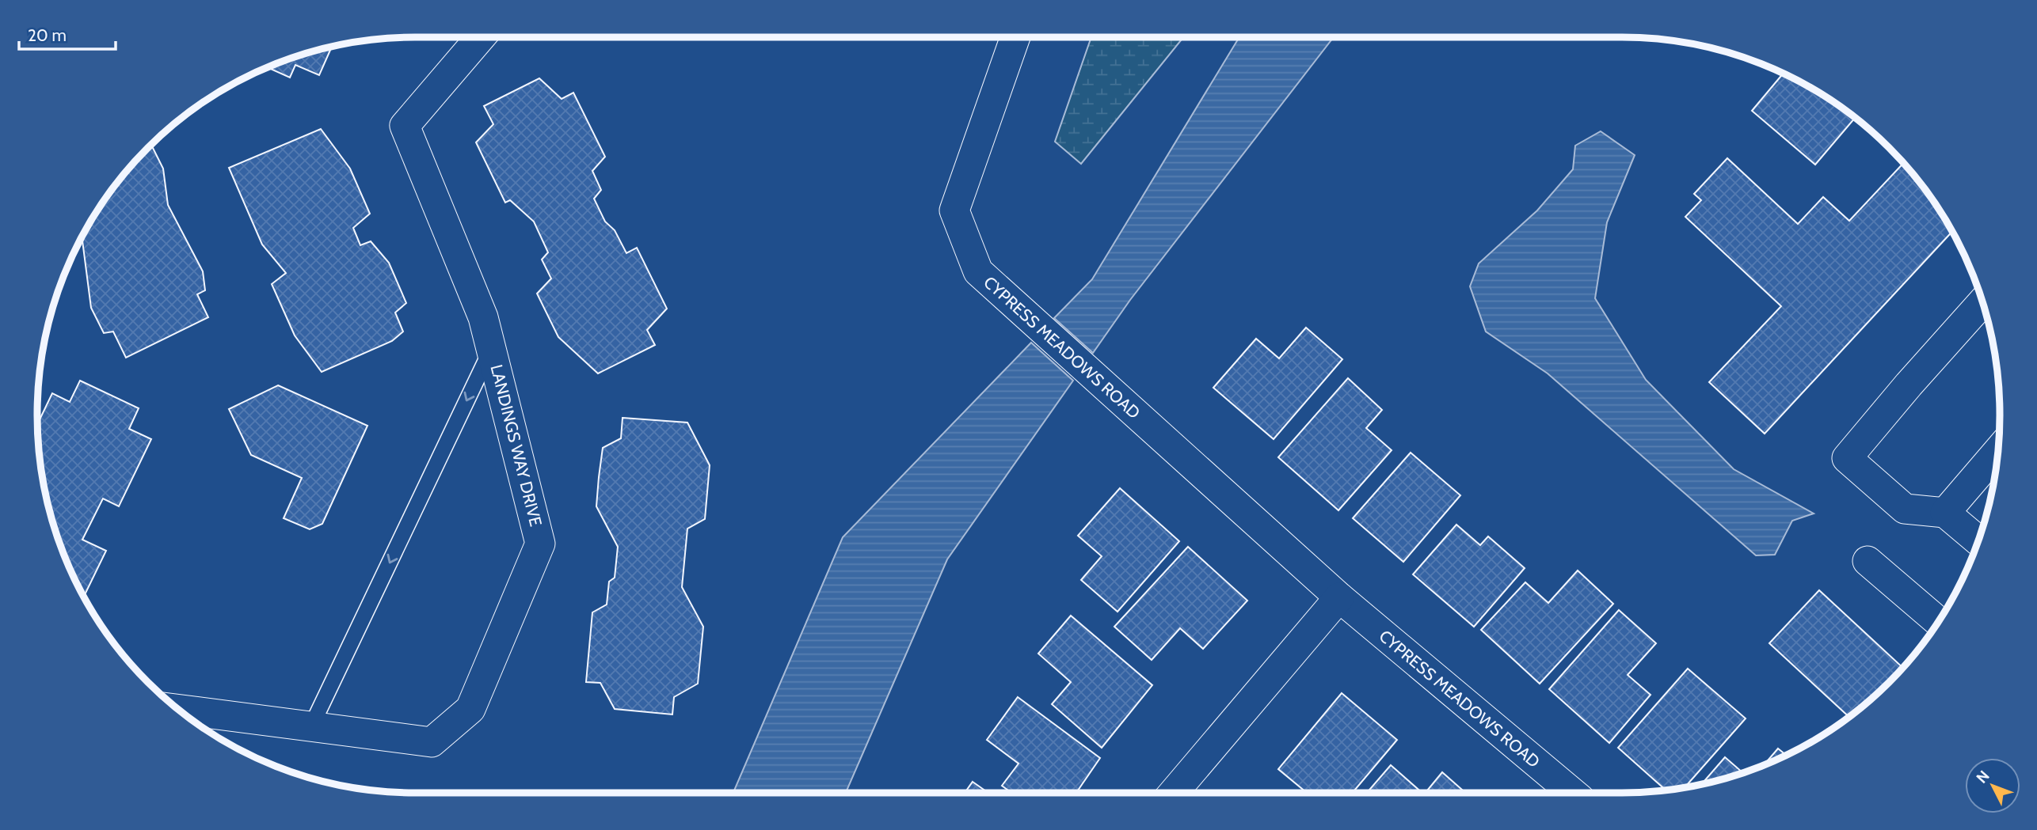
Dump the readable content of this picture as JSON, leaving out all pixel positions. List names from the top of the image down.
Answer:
{
  "streets": {
    "street": ["CYPRESS MEADOWS ROAD", "LANDINGS WAY DRIVE"]
  },
  "scale_bar": "20 m",
  "north": "top left"
}
